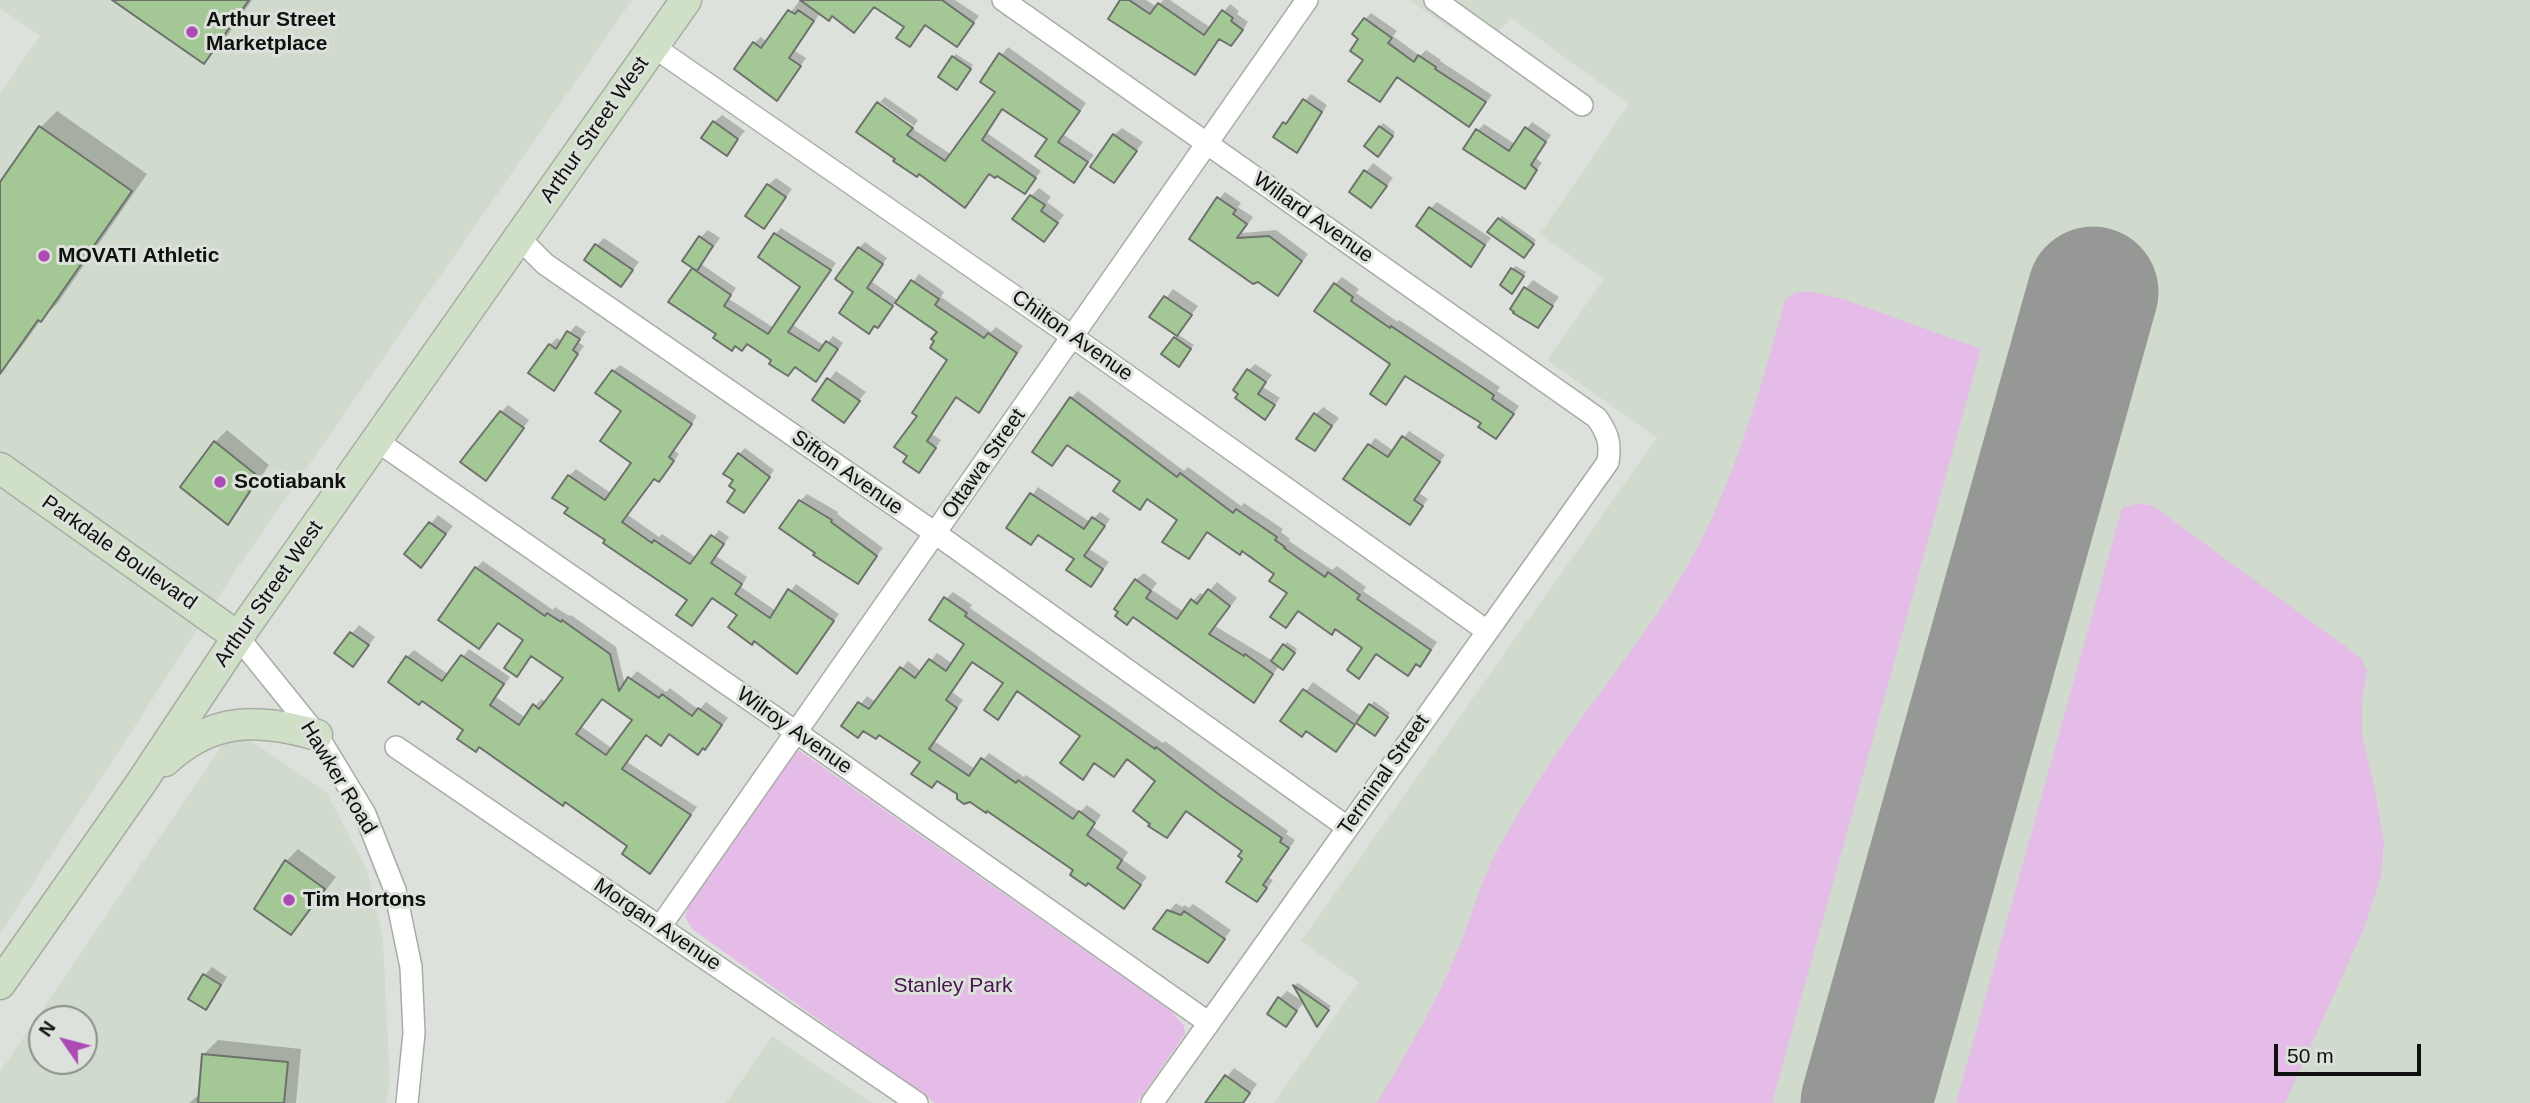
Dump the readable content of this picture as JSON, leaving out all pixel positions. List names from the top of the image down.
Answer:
{
  "streets": {
    "main road": ["Arthur Street West", "Parkdale Boulevard"],
    "street": [
      "Willard Avenue",
      "Chilton Avenue",
      "Ottawa Street",
      "Sifton Avenue",
      "Wilroy Avenue",
      "Terminal Street",
      "Hawker Road",
      "Morgan Avenue"
    ]
  },
  "crossings": [
    ["Arthur Street West", "Chilton Avenue"],
    ["Arthur Street West", "Sifton Avenue"],
    ["Arthur Street West", "Parkdale Boulevard"],
    ["Arthur Street West", "Wilroy Avenue"],
    ["Arthur Street West", "Hawker Road"],
    ["Willard Avenue", "Ottawa Street"],
    ["Willard Avenue", "Terminal Street"],
    ["Chilton Avenue", "Ottawa Street"],
    ["Chilton Avenue", "Terminal Street"],
    ["Ottawa Street", "Sifton Avenue"],
    ["Ottawa Street", "Wilroy Avenue"],
    ["Ottawa Street", "Morgan Avenue"],
    ["Sifton Avenue", "Terminal Street"],
    ["Parkdale Boulevard", "Hawker Road"],
    ["Wilroy Avenue", "Terminal Street"]
  ],
  "parks": ["Stanley Park"],
  "places": [
    "Arthur Street Marketplace",
    "MOVATI Athletic",
    "Scotiabank",
    "Tim Hortons"
  ],
  "scale_bar": "50 m",
  "north": "top left"
}
